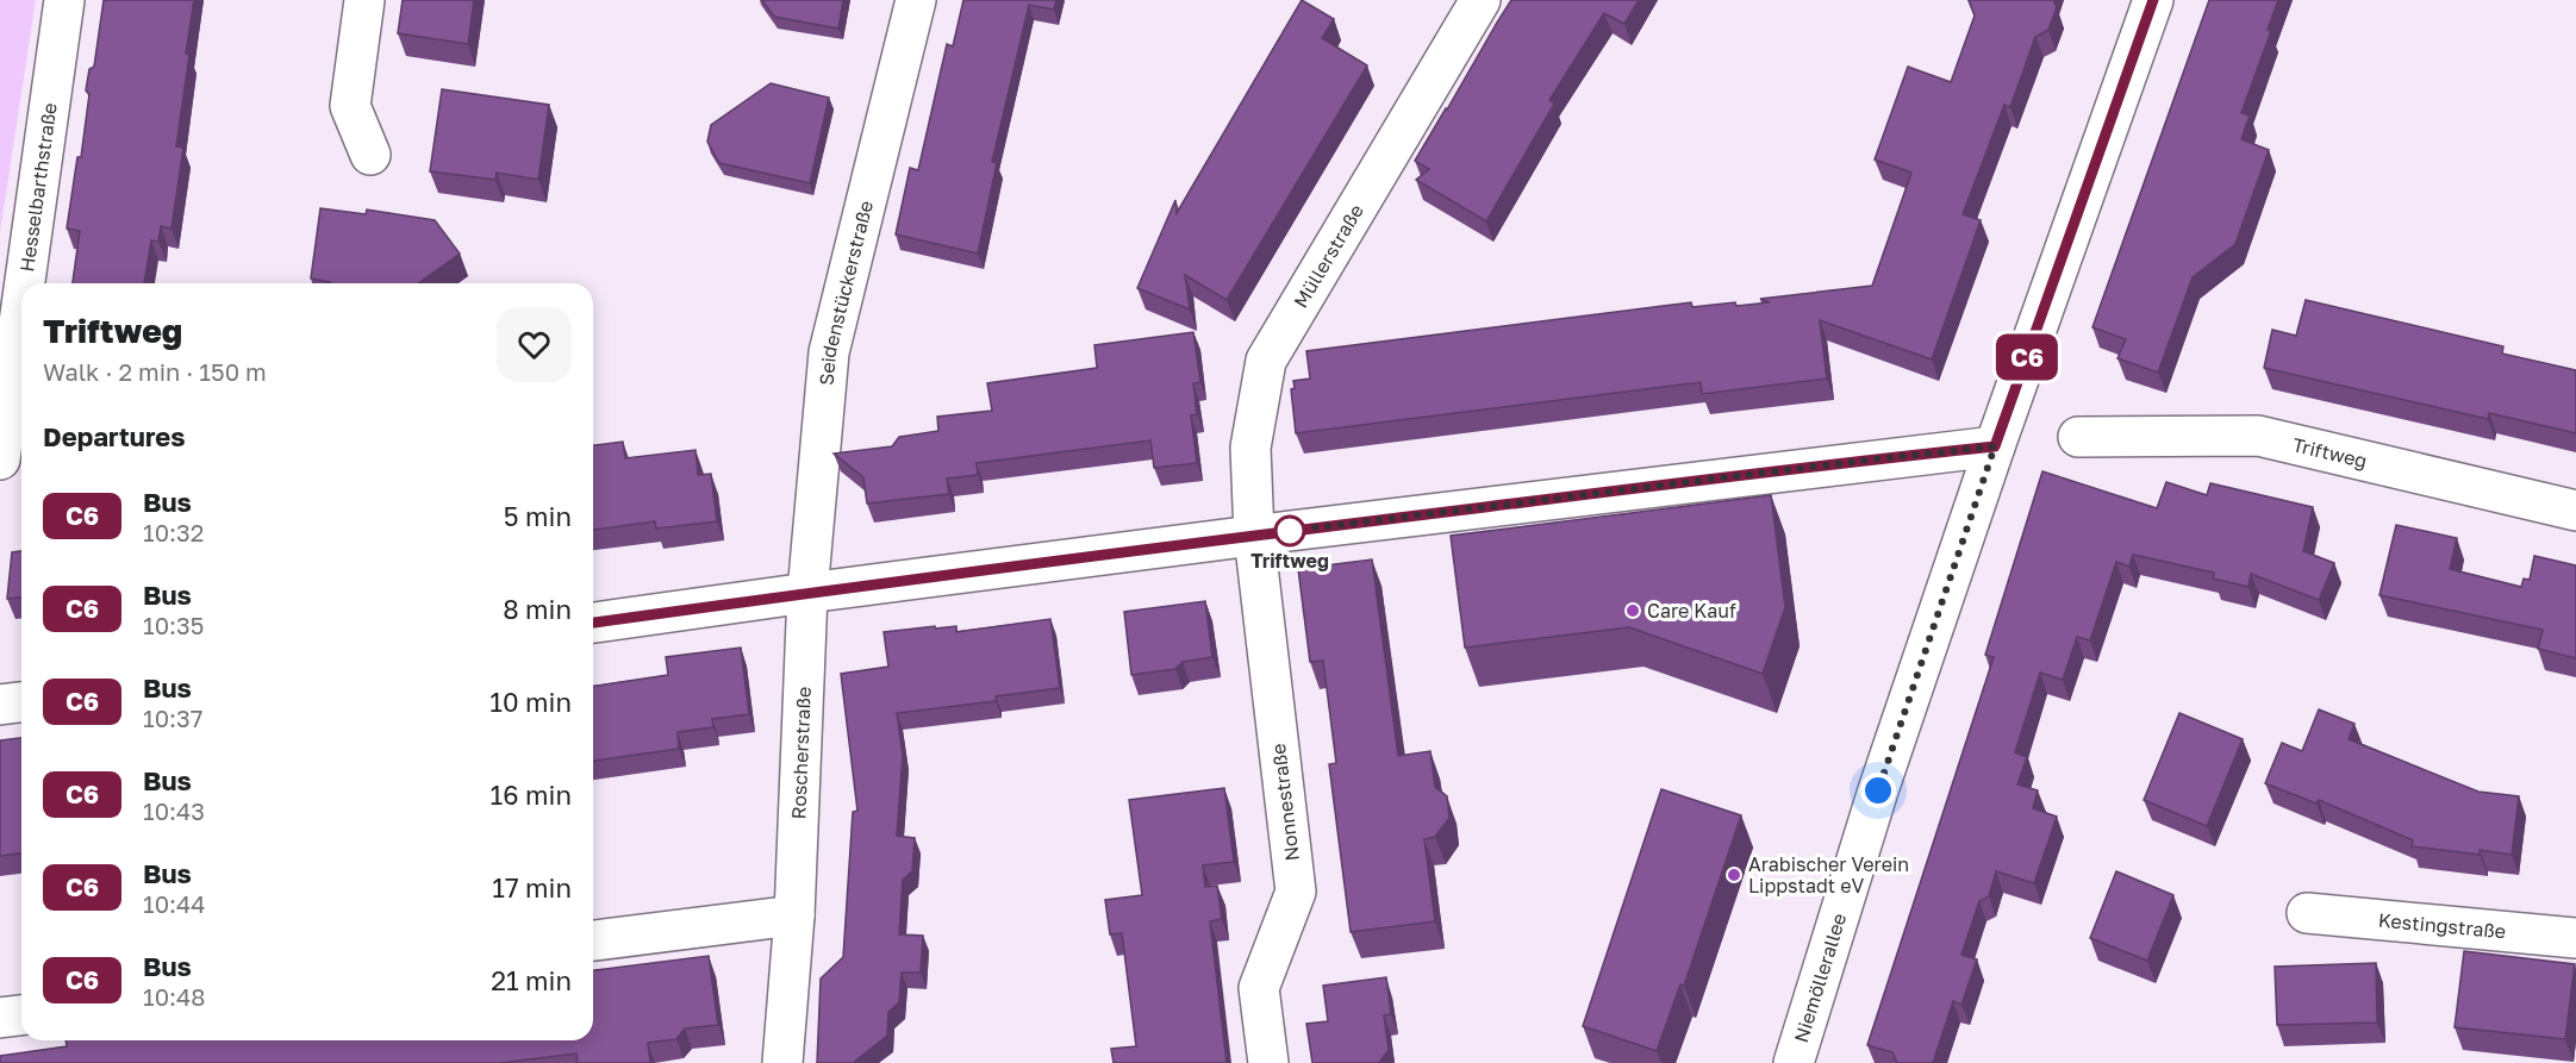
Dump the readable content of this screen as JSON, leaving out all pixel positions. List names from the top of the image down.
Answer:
{
  "streets": {
    "street": [
      "Hesselbarthstraße",
      "Müllerstraße",
      "Seidenstückerstraße",
      "Triftweg",
      "Roscherstraße",
      "Nonnestraße",
      "Kestingstraße",
      "Niemöllerallee"
    ]
  },
  "crossings": [
    ["Müllerstraße", "Nonnestraße"],
    ["Seidenstückerstraße", "Roscherstraße"]
  ],
  "places": ["Triftweg", "Care Kauf", "Arabischer Verein Lippstadt eV"],
  "lines": ["bus line C6"],
  "page": {
    "on_map": "C6",
    "heading": [
      ["Triftweg", "Walk · 2 min · 150 m"],
      "Departures"
    ],
    "list": [
      {
        "mark": "C6",
        "name": "Bus",
        "note": "10:32",
        "value": "5 min"
      },
      {
        "mark": "C6",
        "name": "Bus",
        "note": "10:35",
        "value": "8 min"
      },
      {
        "mark": "C6",
        "name": "Bus",
        "note": "10:37",
        "value": "10 min"
      },
      {
        "mark": "C6",
        "name": "Bus",
        "note": "10:43",
        "value": "16 min"
      },
      {
        "mark": "C6",
        "name": "Bus",
        "note": "10:44",
        "value": "17 min"
      },
      {
        "mark": "C6",
        "name": "Bus",
        "note": "10:48",
        "value": "21 min"
      }
    ]
  }
}
